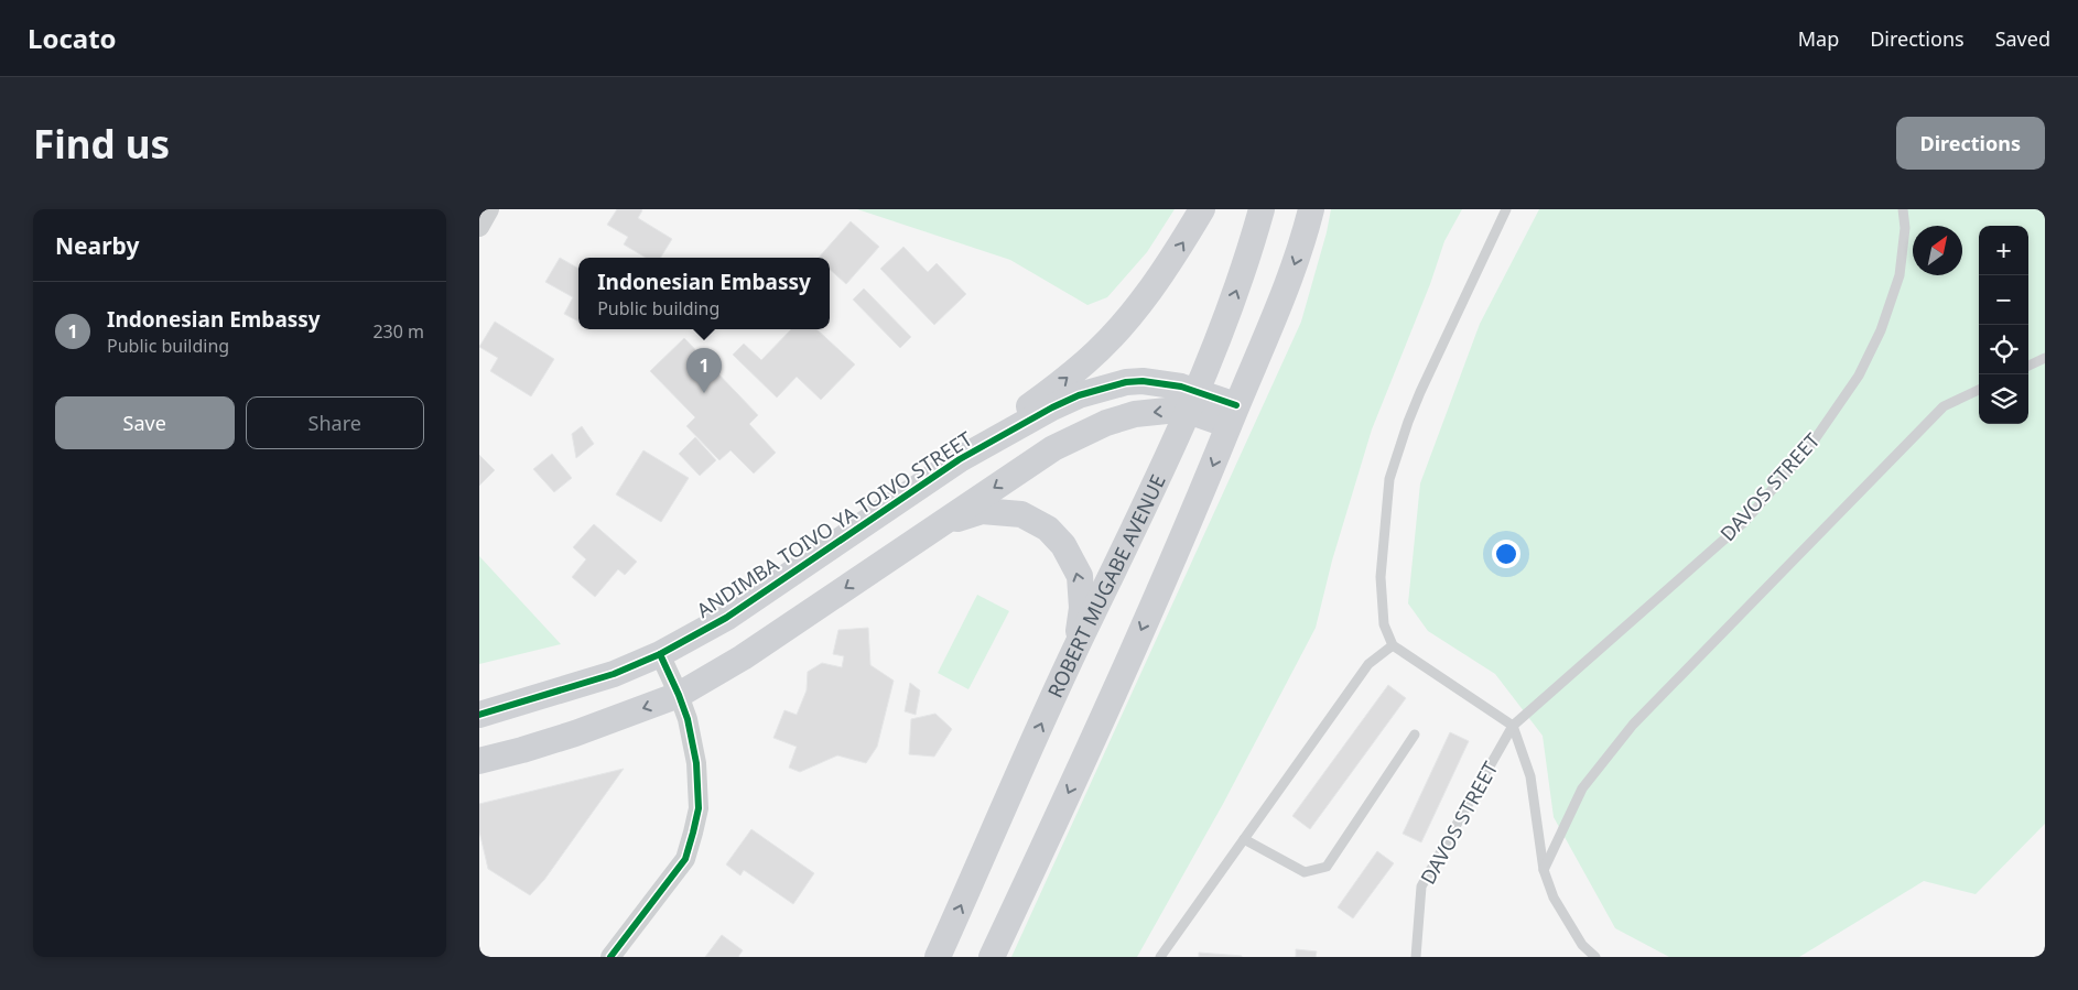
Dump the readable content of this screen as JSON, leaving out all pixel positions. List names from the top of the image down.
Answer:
{
  "streets": {
    "main road": ["ANDIMBA TOIVO YA TOIVO STREET", "ROBERT MUGABE AVENUE"],
    "lane": ["DAVOS STREET"]
  },
  "crossings": [
    ["ANDIMBA TOIVO YA TOIVO STREET", "ROBERT MUGABE AVENUE"]
  ],
  "north": "top right",
  "page": {
    "header": "Locato",
    "nav": ["Map", "Directions", "Saved"],
    "buttons": [
      "Directions",
      ["Save", "Share"]
    ],
    "title": "Find us",
    "heading": "Nearby",
    "map_buttons": ["+", "−"],
    "popup": ["Indonesian Embassy", "Public building"],
    "list": [
      {
        "mark": "1",
        "name": "Indonesian Embassy",
        "note": "Public building",
        "value": "230 m"
      }
    ],
    "pins": "1"
  }
}
